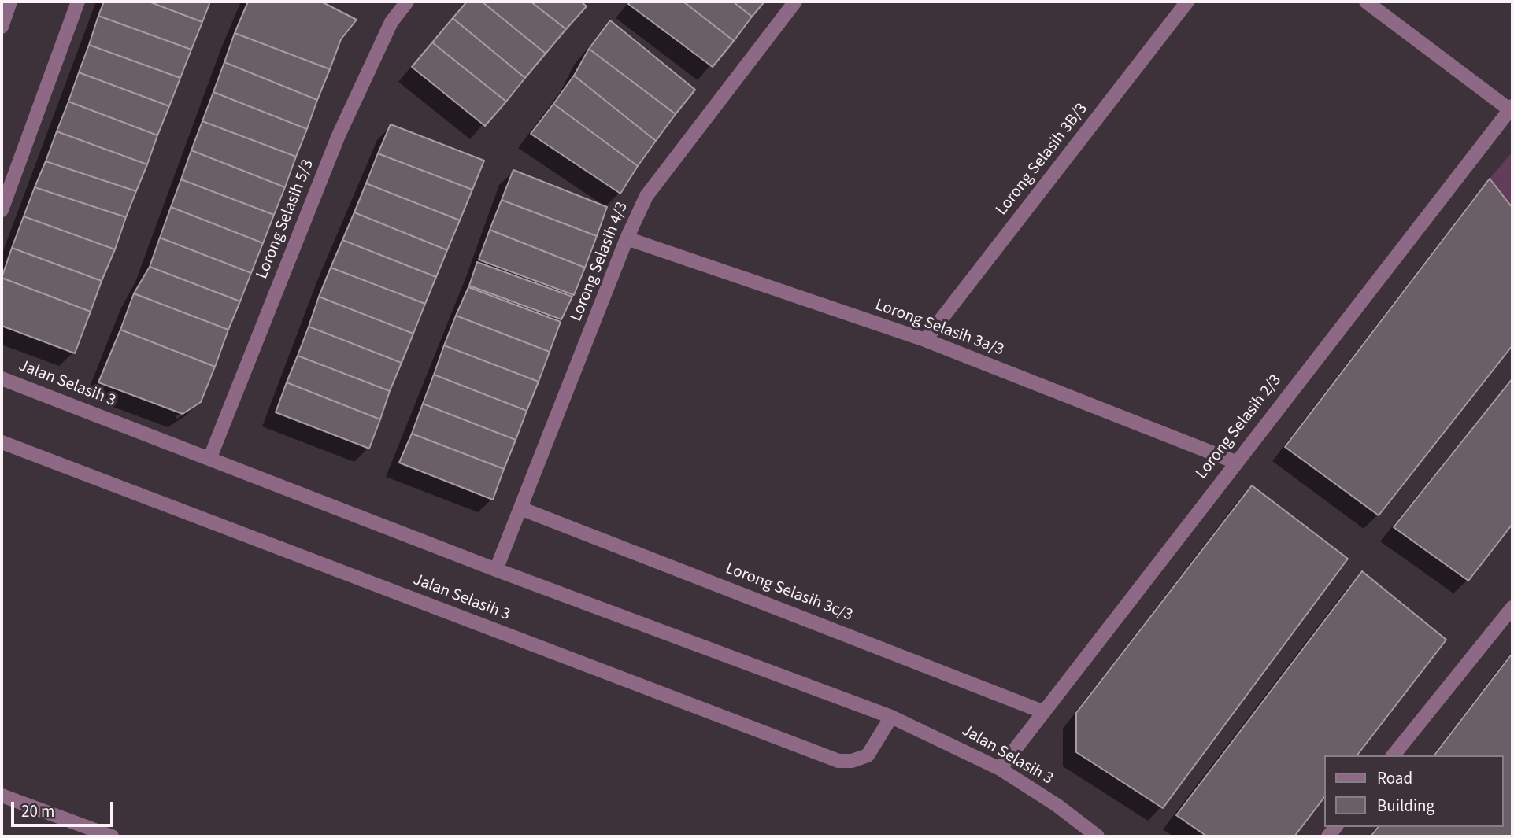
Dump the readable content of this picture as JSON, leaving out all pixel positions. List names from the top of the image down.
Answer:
{
  "streets": {
    "street": [
      "Lorong Selasih 3B/3",
      "Lorong Selasih 5/3",
      "Lorong Selasih 4/3",
      "Lorong Selasih 3a/3",
      "Jalan Selasih 3",
      "Lorong Selasih 2/3",
      "Lorong Selasih 3c/3"
    ]
  },
  "crossings": [
    ["Lorong Selasih 3B/3", "Lorong Selasih 3a/3"],
    ["Lorong Selasih 5/3", "Jalan Selasih 3"],
    ["Lorong Selasih 4/3", "Lorong Selasih 3a/3"],
    ["Lorong Selasih 4/3", "Jalan Selasih 3"],
    ["Lorong Selasih 4/3", "Lorong Selasih 3c/3"],
    ["Lorong Selasih 3a/3", "Lorong Selasih 2/3"],
    ["Jalan Selasih 3", "Lorong Selasih 2/3"],
    ["Lorong Selasih 2/3", "Lorong Selasih 3c/3"]
  ],
  "legend": ["Road", "Building"],
  "scale_bar": "20 m"
}
